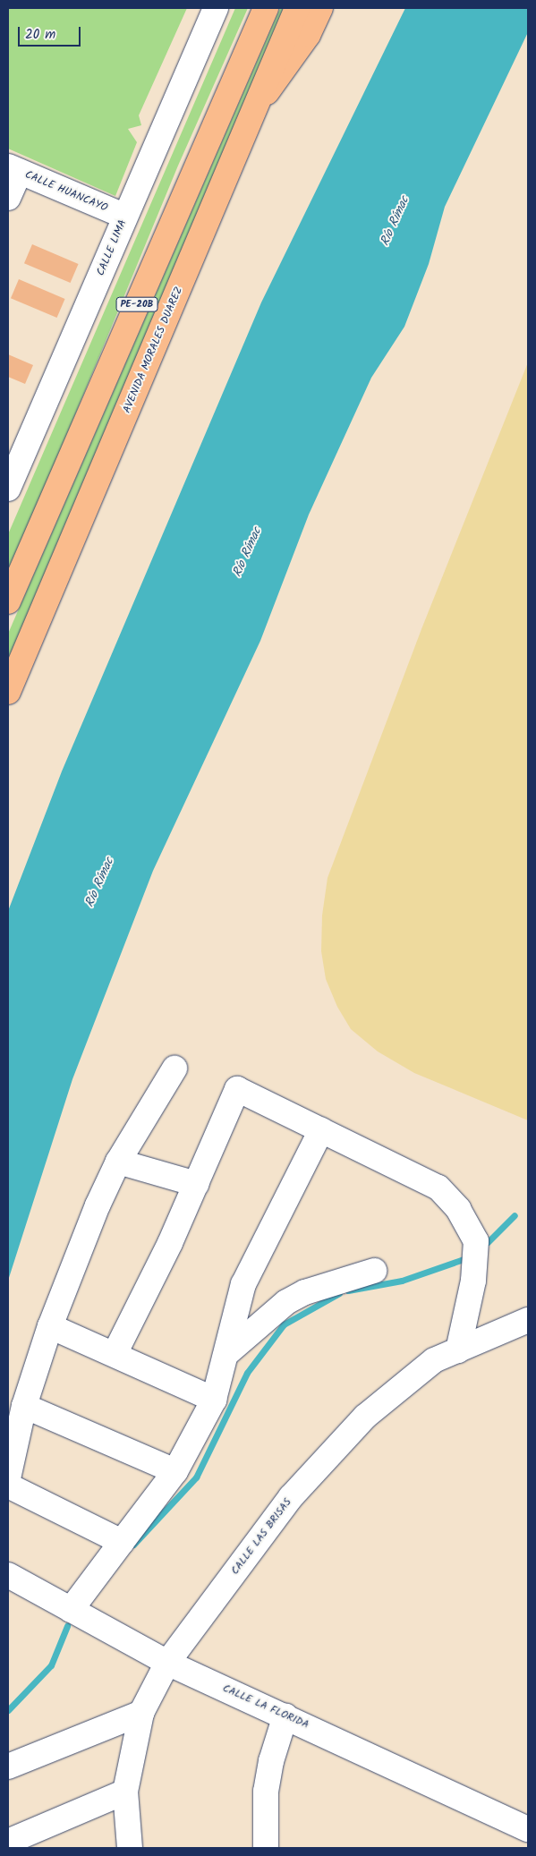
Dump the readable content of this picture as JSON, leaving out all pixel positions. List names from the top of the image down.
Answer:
{
  "streets": {
    "main road": ["PE-20B", "AVENIDA MORALES DUAREZ"],
    "street": [
      "CALLE HUANCAYO",
      "CALLE LIMA",
      "CALLE LAS BRISAS",
      "CALLE LA FLORIDA"
    ]
  },
  "crossings": [
    ["CALLE HUANCAYO", "CALLE LIMA"],
    ["CALLE LAS BRISAS", "CALLE LA FLORIDA"]
  ],
  "water": ["Río Rímac"],
  "scale_bar": "20 m"
}
